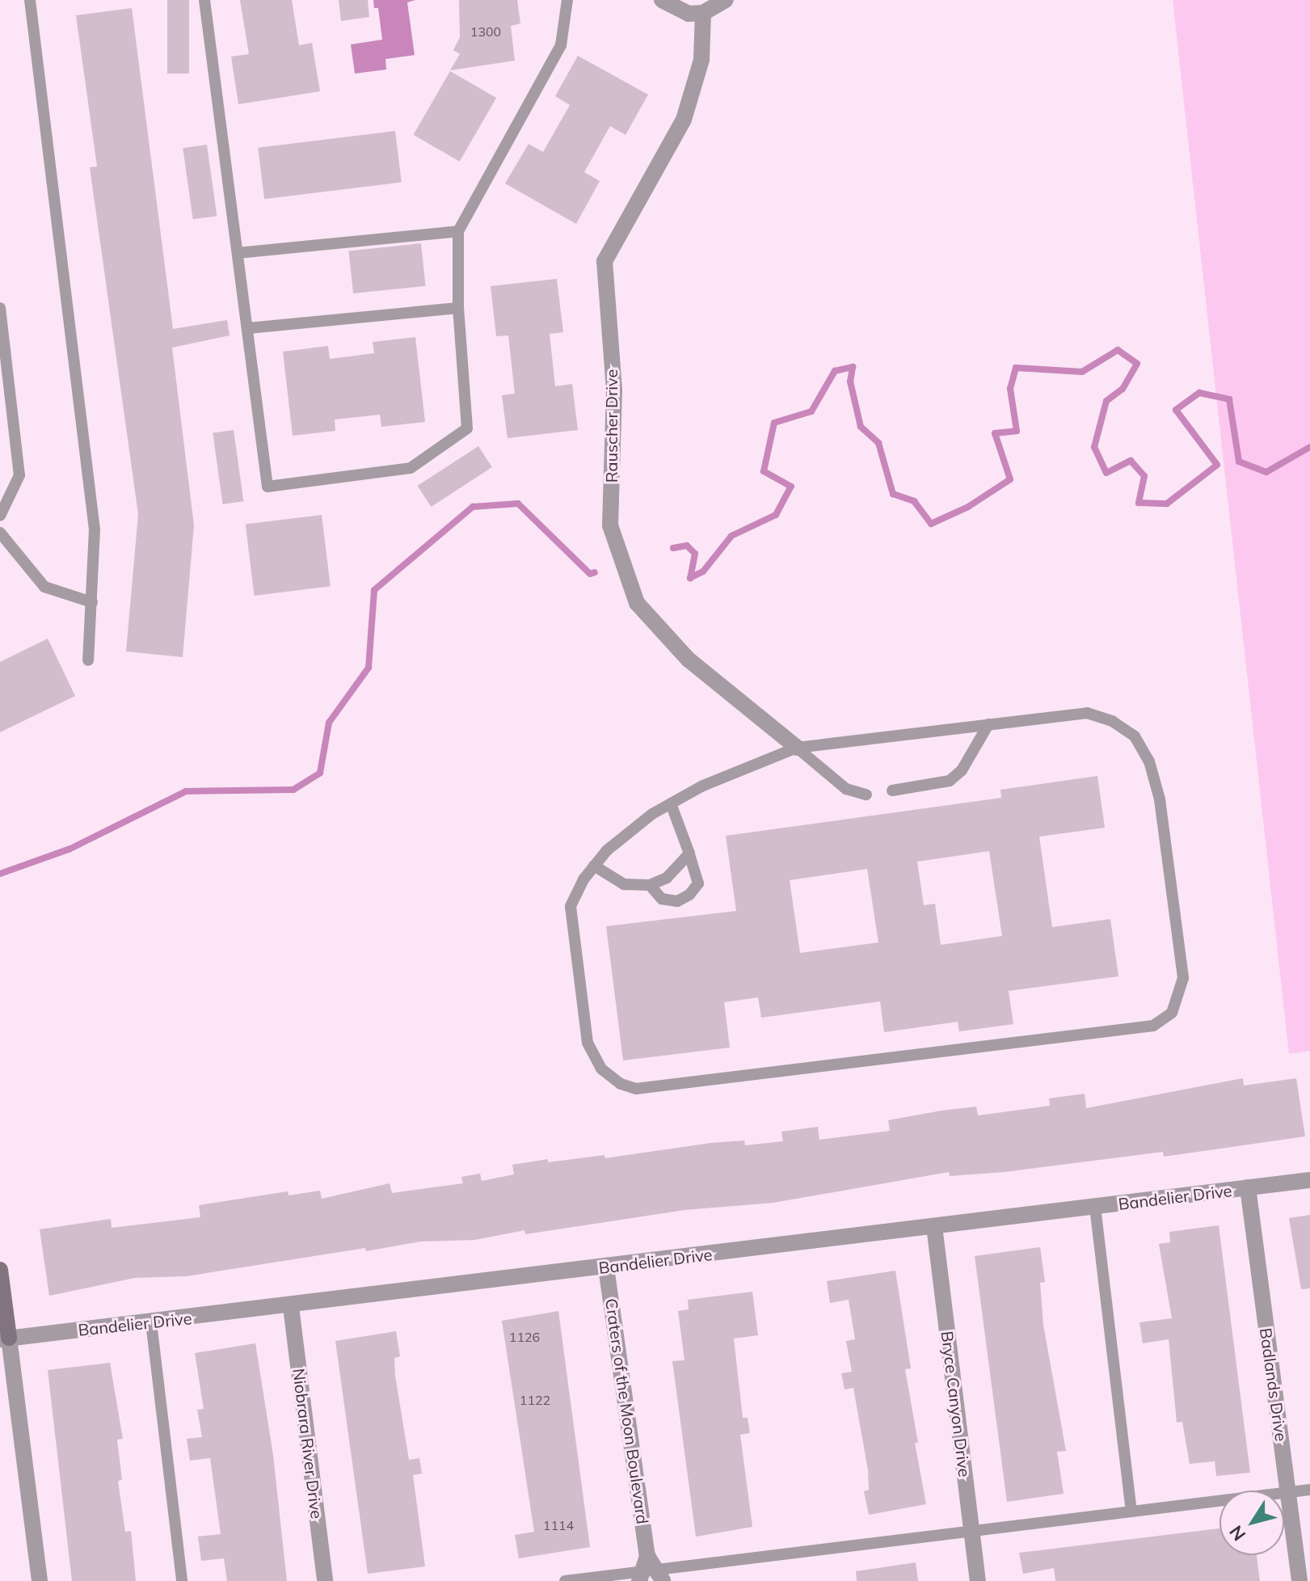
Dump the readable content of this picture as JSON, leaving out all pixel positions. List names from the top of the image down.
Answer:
{
  "streets": {
    "street": [
      "Rauscher Drive",
      "Bandelier Drive",
      "Badlands Drive",
      "Bryce Canyon Drive",
      "Craters of the Moon Boulevard",
      "Niobrara River Drive"
    ]
  },
  "crossings": [
    ["Bandelier Drive", "Badlands Drive"],
    ["Bandelier Drive", "Bryce Canyon Drive"],
    ["Bandelier Drive", "Craters of the Moon Boulevard"],
    ["Bandelier Drive", "Niobrara River Drive"]
  ],
  "house_numbers": [
    "1300",
    "1126",
    "1122",
    "1114"
  ],
  "north": "bottom left"
}
